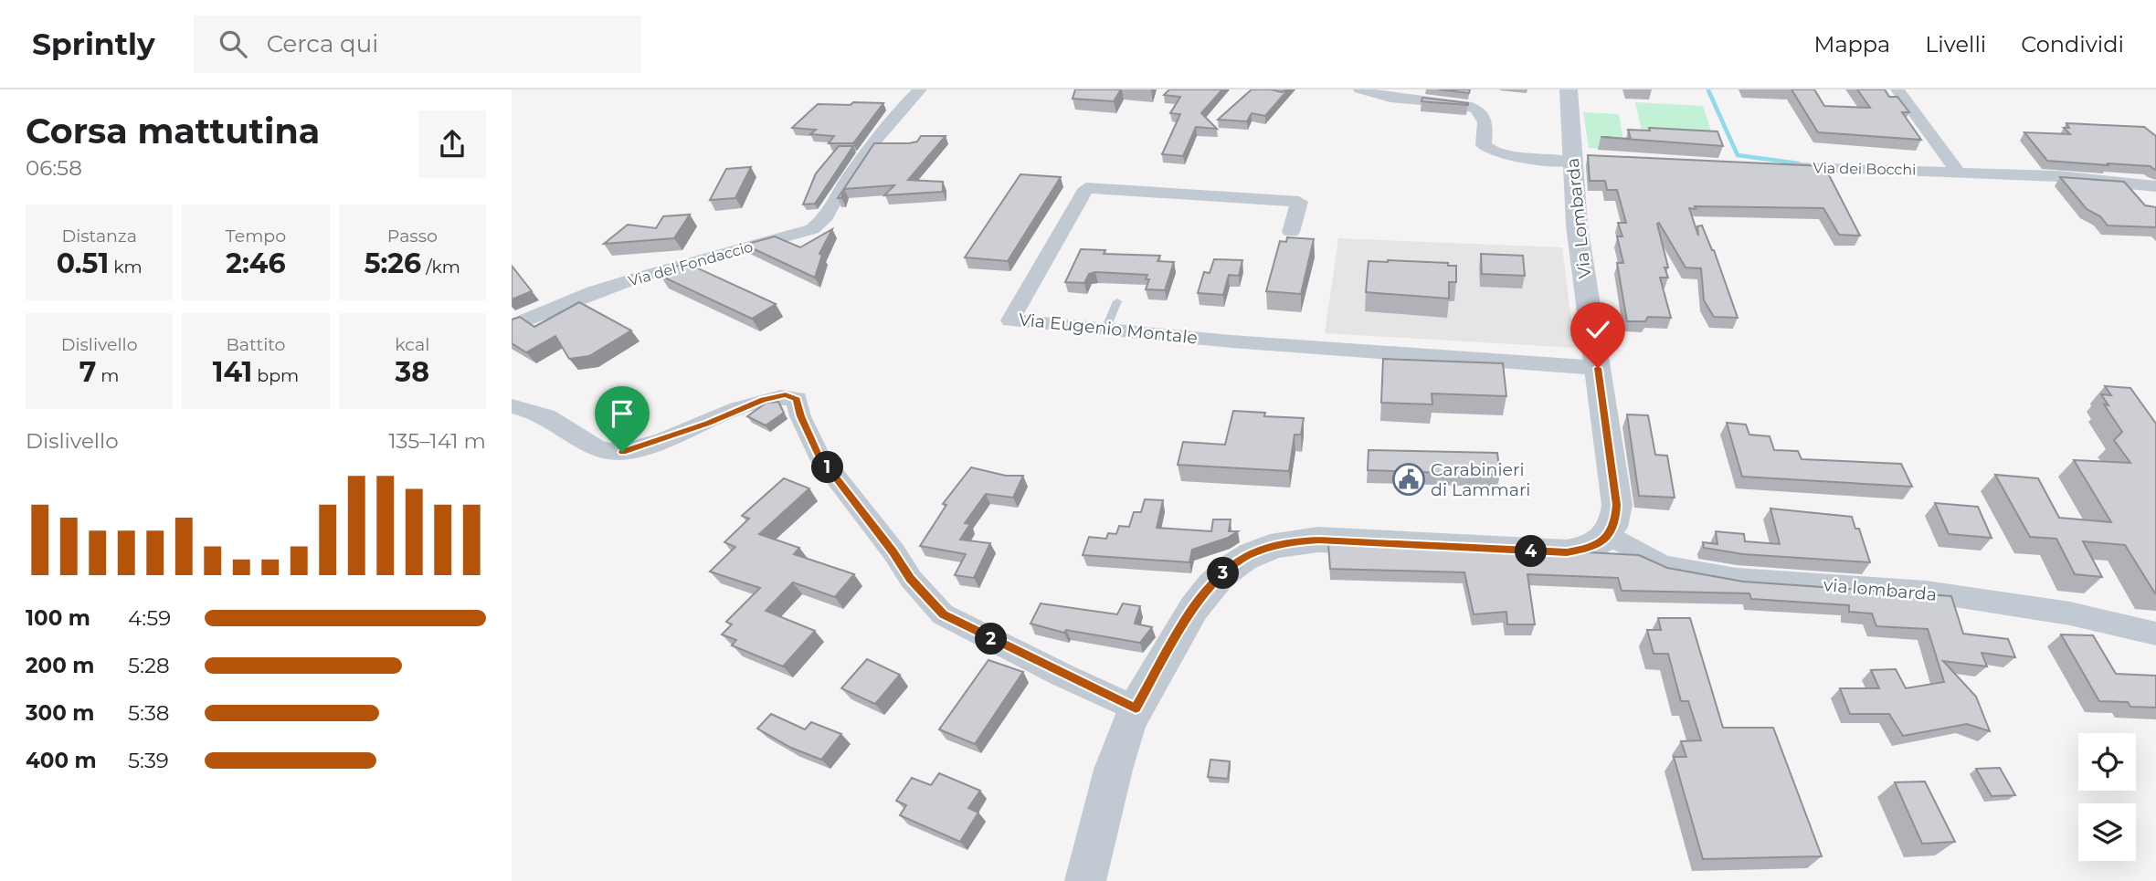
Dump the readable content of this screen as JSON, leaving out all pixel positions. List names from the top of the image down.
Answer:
{
  "streets": {
    "street": [
      "Via dei Bocchi",
      "Via Lombarda",
      "Via del Fondaccio",
      "Via Eugenio Montale",
      "via lombarda"
    ]
  },
  "crossings": [
    ["Via Lombarda", "Via Eugenio Montale"],
    ["Via Lombarda", "via lombarda"]
  ],
  "places": {
    "public building": ["Carabinieri di Lammari"]
  },
  "page": {
    "header": "Sprintly",
    "search": "Cerca qui",
    "nav": ["Mappa", "Livelli", "Condividi"],
    "heading": ["Corsa mattutina", "06:58"],
    "stats": [
      ["Distanza", "0.51 km"],
      ["Tempo", "2:46"],
      ["Passo", "5:26 /km"],
      ["Dislivello", "7 m"],
      ["Battito", "141 bpm"],
      ["kcal", "38"]
    ],
    "chart": ["Dislivello", "135–141 m"],
    "pins": [
      "1",
      "4",
      "3",
      "2"
    ],
    "list": [
      {
        "name": "100 m",
        "note": "4:59"
      },
      {
        "name": "200 m",
        "note": "5:28"
      },
      {
        "name": "300 m",
        "note": "5:38"
      },
      {
        "name": "400 m",
        "note": "5:39"
      }
    ]
  }
}
